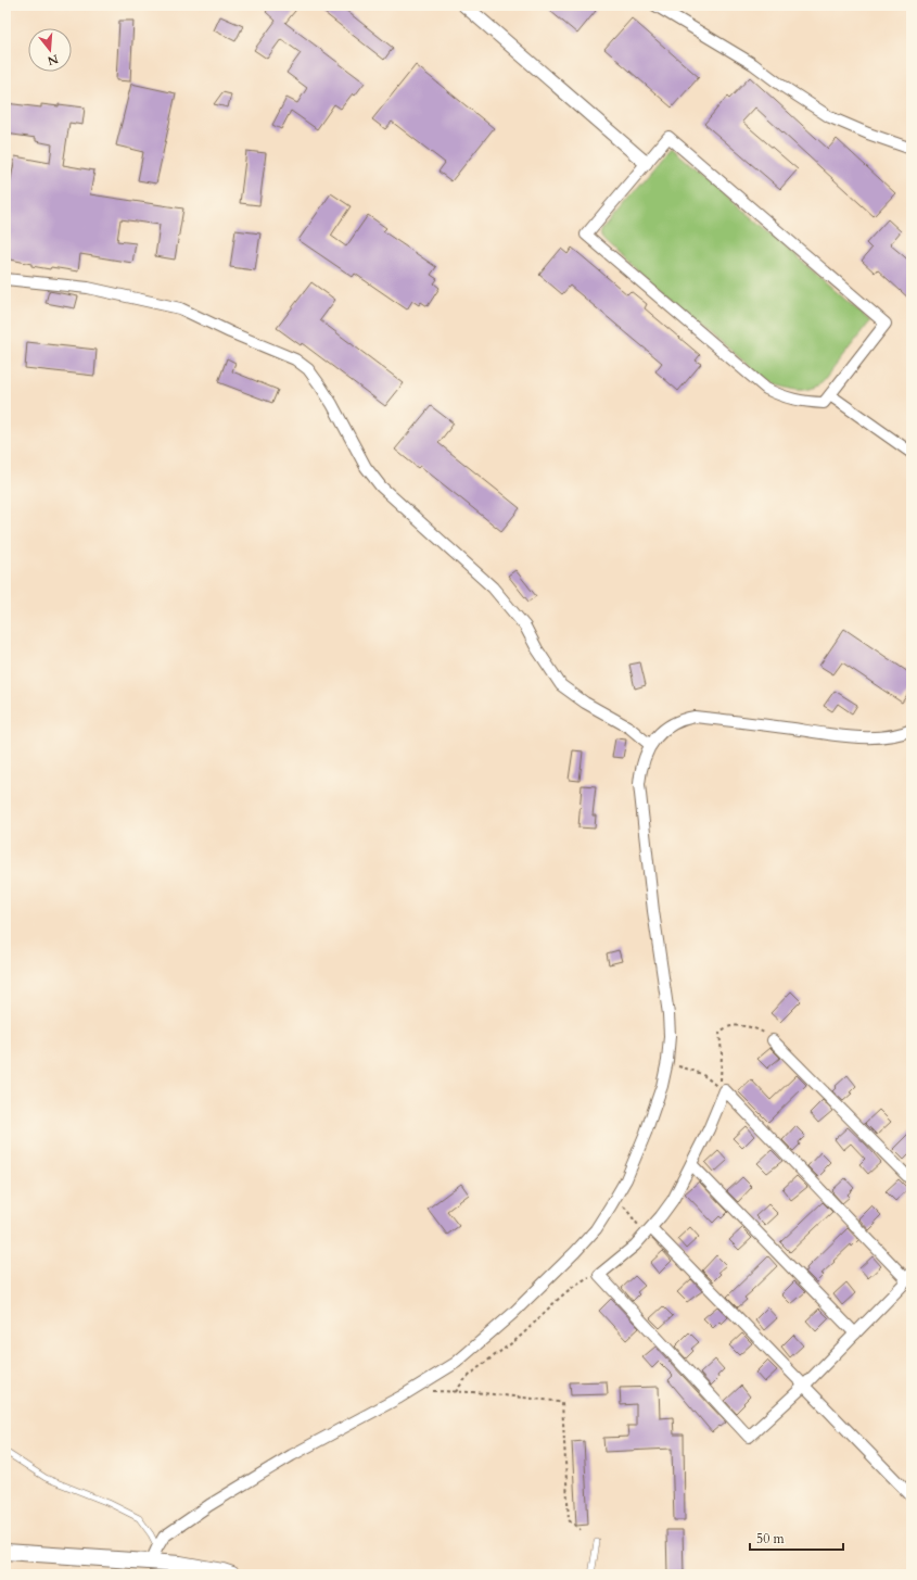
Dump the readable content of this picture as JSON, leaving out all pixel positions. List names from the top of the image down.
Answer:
{
  "scale_bar": "50 m",
  "north": "bottom"
}
